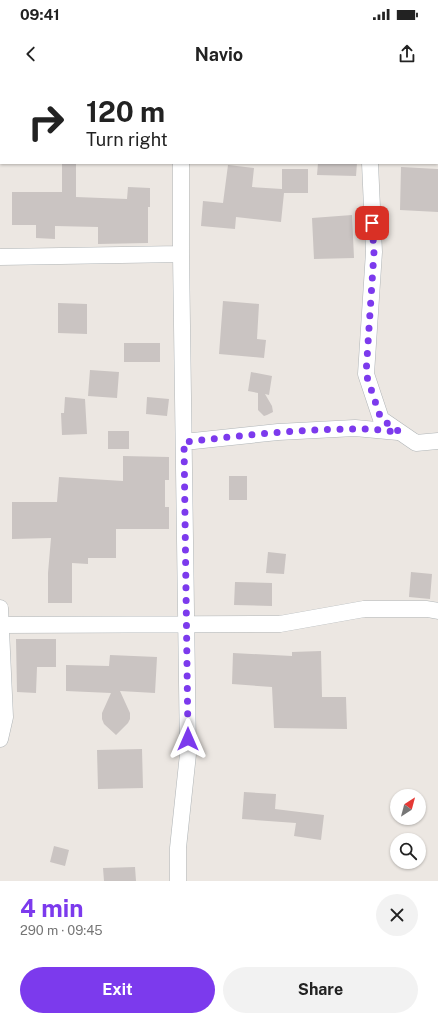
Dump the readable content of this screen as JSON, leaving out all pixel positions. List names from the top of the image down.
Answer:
{
  "north": "top right",
  "page": {
    "status": "09:41",
    "header": "Navio",
    "turn": ["120 m", "Turn right"],
    "heading": ["4 min", "290 m · 09:45"],
    "buttons": ["Exit", "Share"]
  }
}
